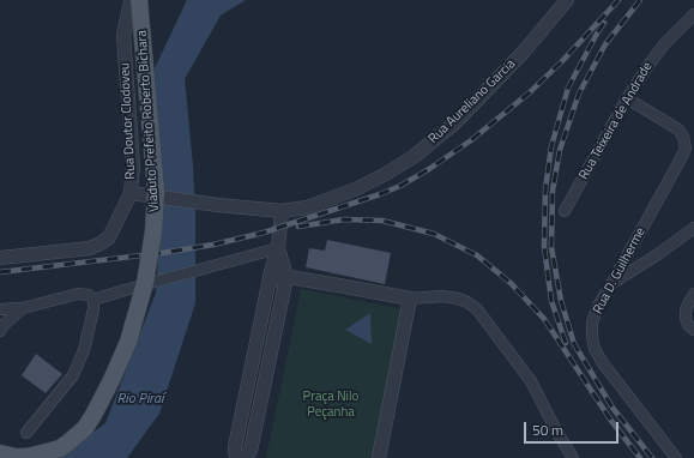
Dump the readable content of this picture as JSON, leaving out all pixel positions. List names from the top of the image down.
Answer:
{
  "streets": {
    "main road": ["Viaduto Prefeito Roberto Bichara"],
    "street": [
      "Rua Aureliano Garcia",
      "Rua Doutor Clodoveu",
      "Rua Teixeira de Andrade",
      "Rua D. Guilherme"
    ]
  },
  "crossings": [
    ["Rua Aureliano Garcia", "Rua Doutor Clodoveu"],
    ["Rua Teixeira de Andrade", "Rua D. Guilherme"]
  ],
  "water": ["Rio Piraí"],
  "parks": ["Praça Nilo Peçanha"],
  "scale_bar": "50 m"
}
